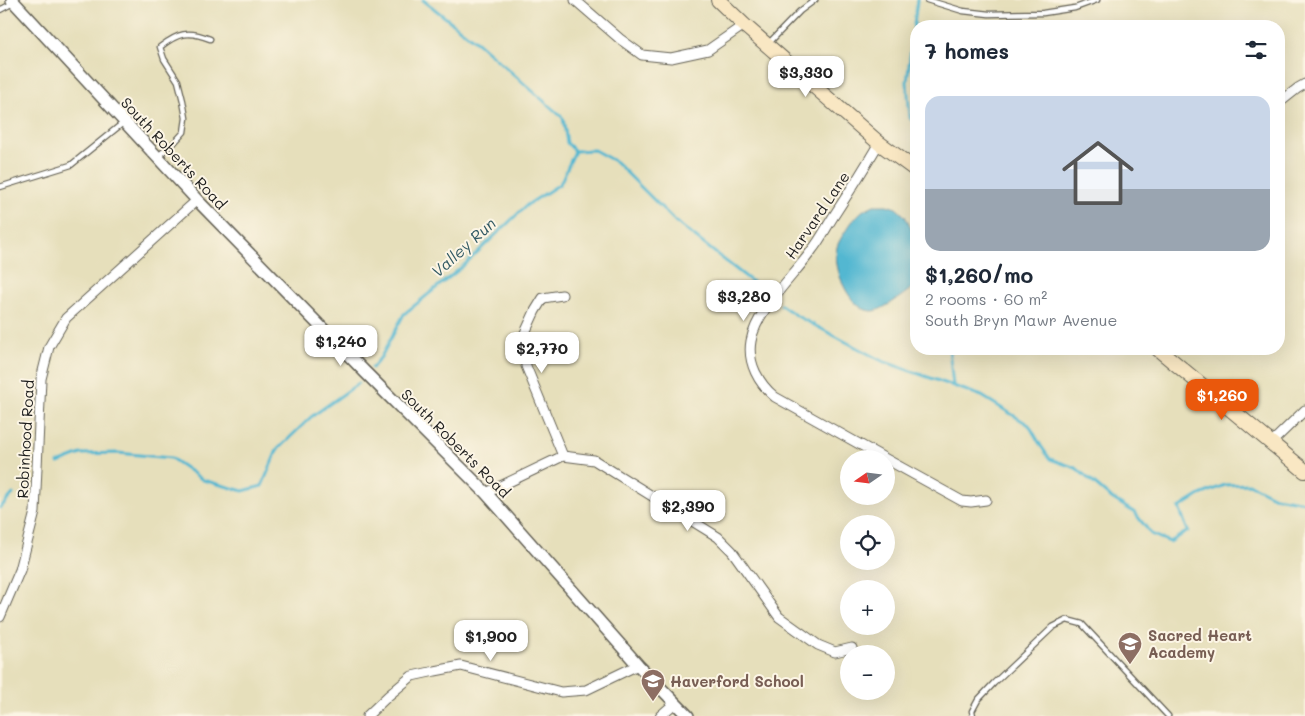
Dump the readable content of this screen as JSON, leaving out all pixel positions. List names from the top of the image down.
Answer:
{
  "streets": {
    "street": ["South Roberts Road", "Harvard Lane", "Robinhood Road"]
  },
  "crossings": [
    ["South Roberts Road", "Robinhood Road"]
  ],
  "water": ["Valley Run"],
  "places": {
    "school or university": ["Sacred Heart Academy", "Haverford School"]
  },
  "north": "left",
  "page": {
    "heading": "7 homes",
    "price": [
      "$3,330",
      "$3,280",
      "$1,240",
      "$2,770",
      "$1,260",
      "$2,390",
      "$1,900"
    ],
    "list": [
      {
        "name": "$1,260/mo",
        "note": "2 rooms · 60 m² · South Bryn Mawr Avenue"
      }
    ],
    "map_buttons": ["+", "−"]
  }
}
